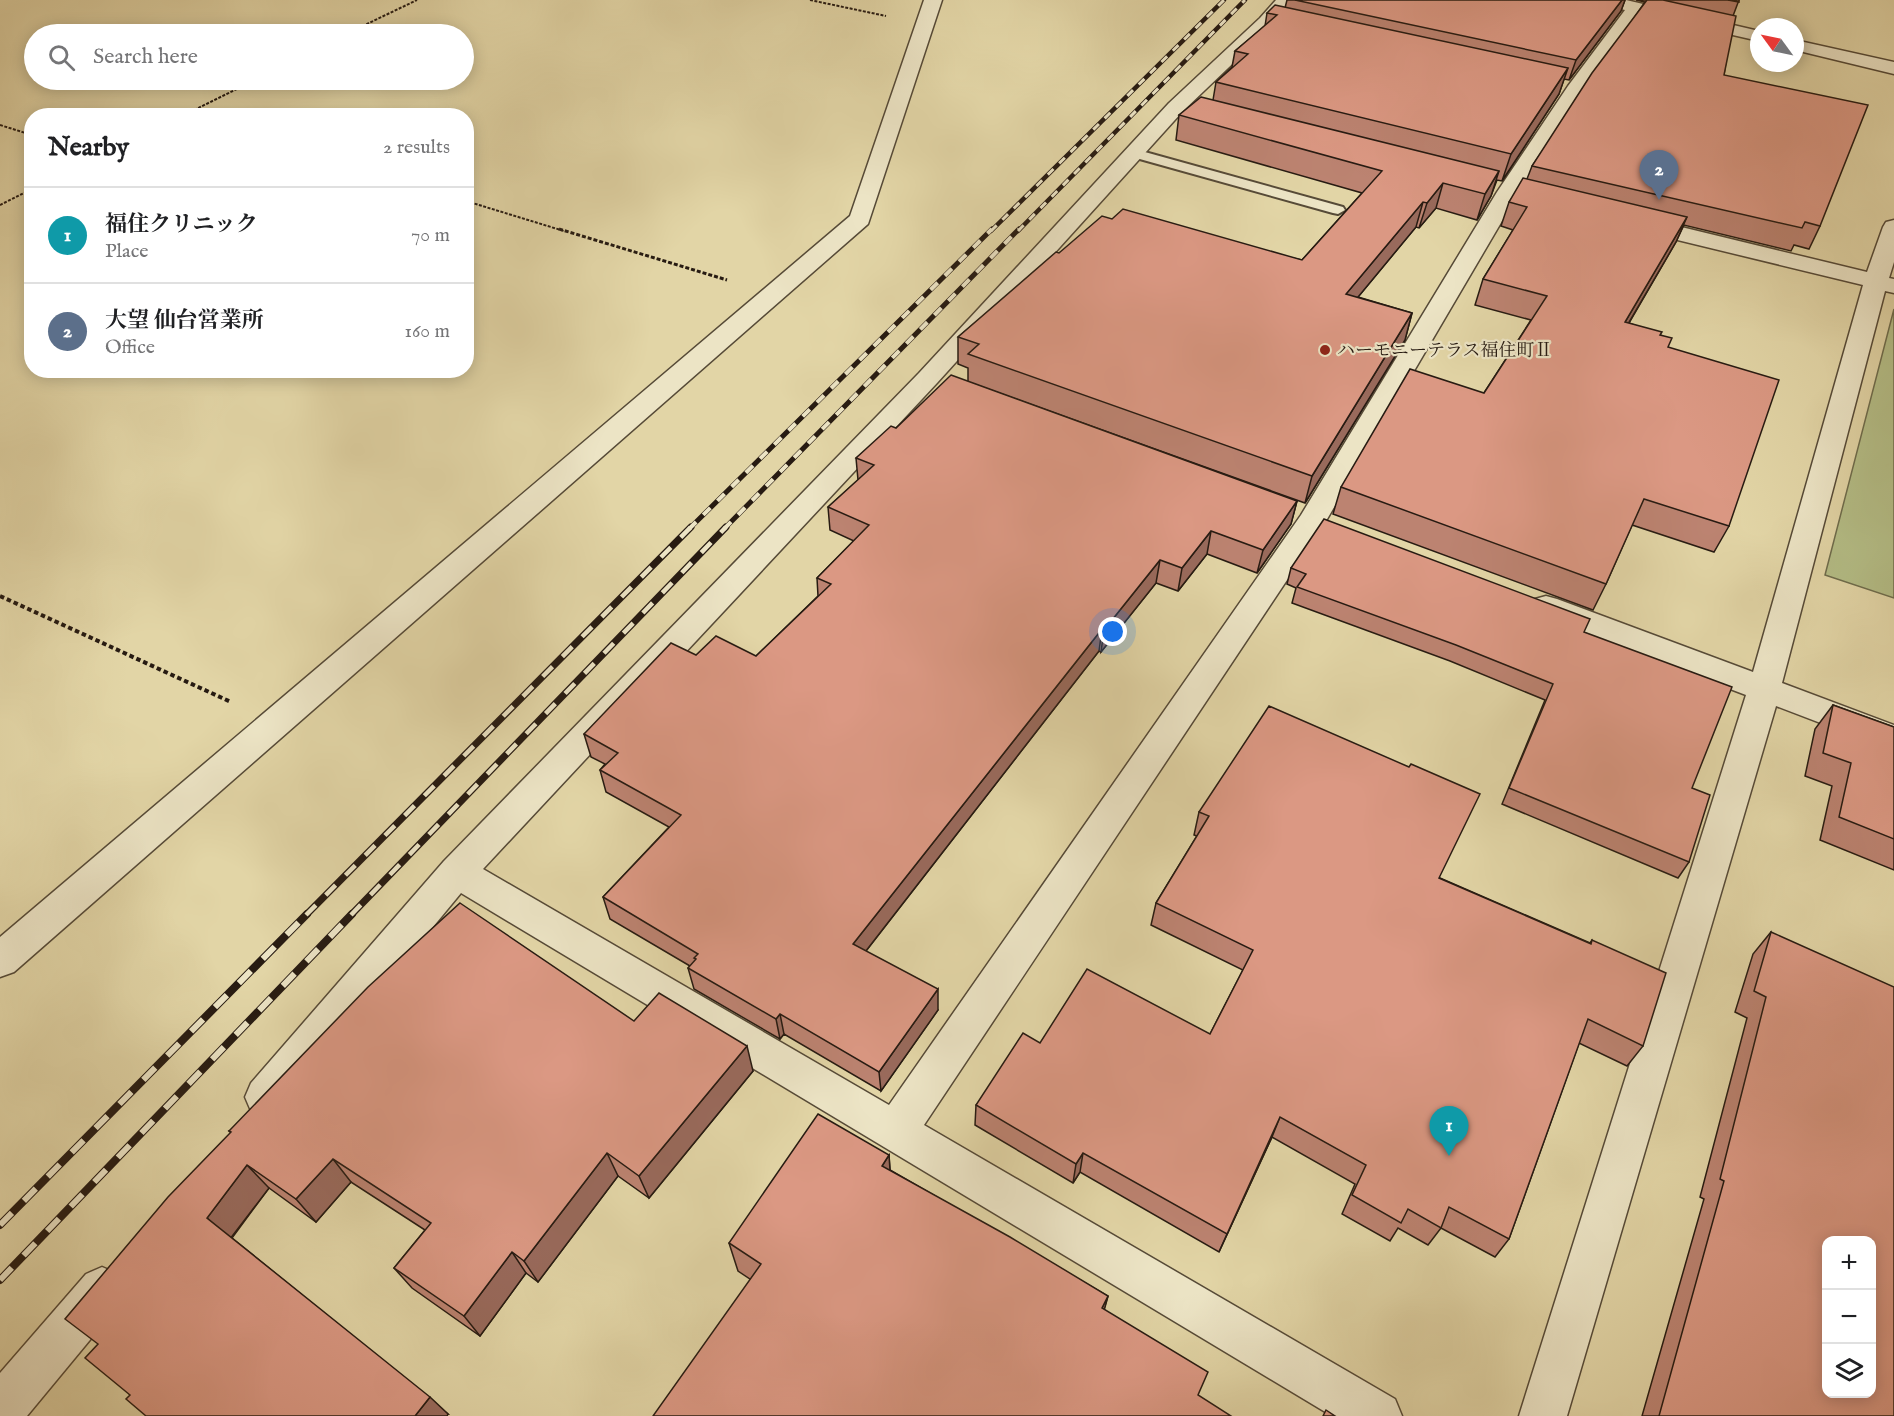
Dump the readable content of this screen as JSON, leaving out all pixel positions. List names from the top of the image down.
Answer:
{
  "places": ["ハーモニーテラス福住町Ⅱ"],
  "north": "top left",
  "page": {
    "search": "Search here",
    "heading": ["Nearby", "2 results"],
    "pins": ["2", "1"],
    "list": [
      {
        "mark": "1",
        "name": "福住クリニック",
        "note": "Place",
        "value": "70 m"
      },
      {
        "mark": "2",
        "name": "大望 仙台営業所",
        "note": "Office",
        "value": "160 m"
      }
    ],
    "map_buttons": ["+", "−"]
  }
}
